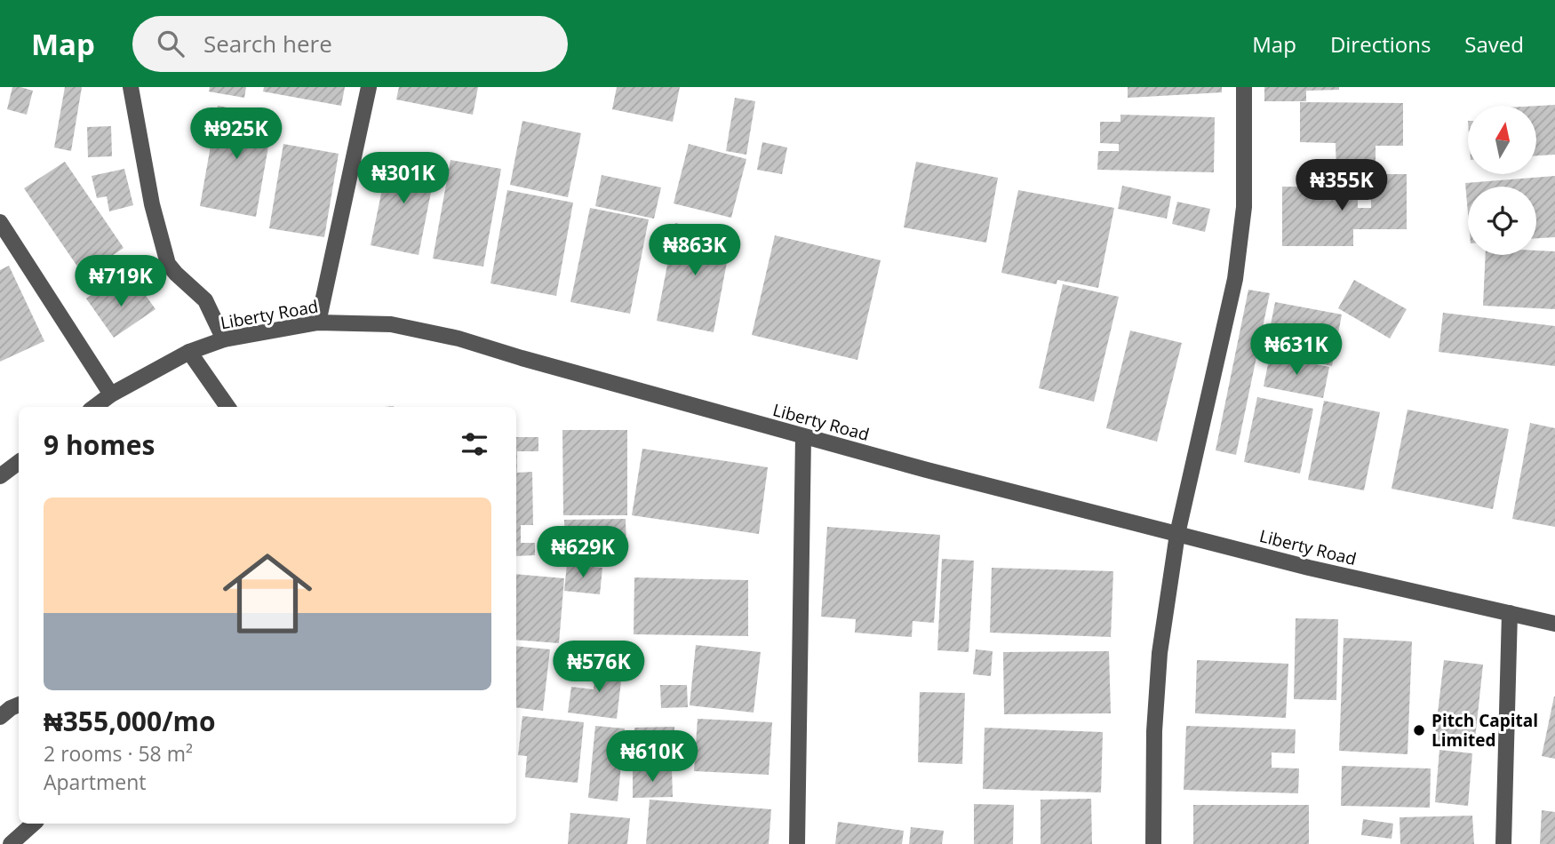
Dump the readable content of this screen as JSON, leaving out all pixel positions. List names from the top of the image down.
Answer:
{
  "streets": {
    "street": ["Liberty Road"]
  },
  "places": ["Pitch Capital Limited"],
  "north": "top",
  "page": {
    "header": "Map",
    "search": "Search here",
    "nav": ["Map", "Directions", "Saved"],
    "price": [
      "₦925K",
      "₦301K",
      "₦355K",
      "₦863K",
      "₦719K",
      "₦631K",
      "₦629K",
      "₦576K",
      "₦610K"
    ],
    "heading": "9 homes",
    "list": [
      {
        "name": "₦355,000/mo",
        "note": "2 rooms · 58 m² · Apartment"
      }
    ]
  }
}
